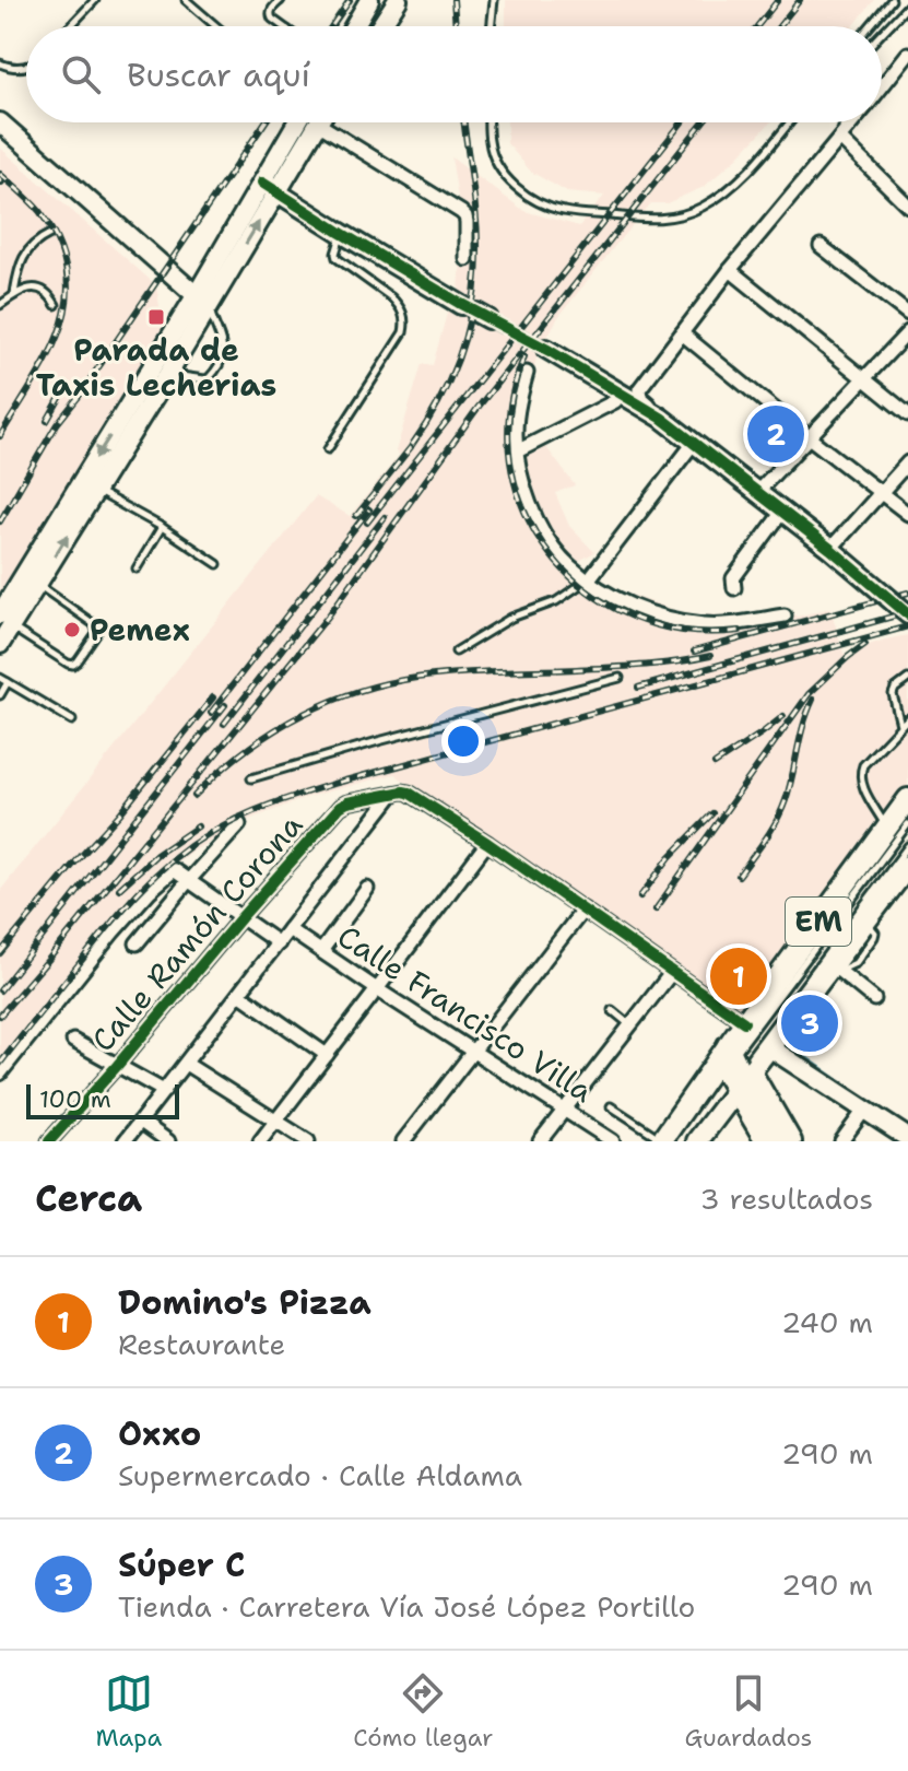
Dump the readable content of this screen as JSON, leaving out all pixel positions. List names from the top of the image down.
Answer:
{
  "streets": {
    "main road": ["EM"],
    "street": ["Calle Ramón Corona", "Calle Francisco Villa"]
  },
  "places": {
    "transit": ["Parada de Taxis Lecherias"],
    "other": ["Pemex"]
  },
  "scale_bar": "100 m",
  "page": {
    "search": "Buscar aquí",
    "pins": ["2", "1", "3"],
    "scale": "100 m",
    "heading": ["Cerca", "3 resultados"],
    "list": [
      {
        "mark": "1",
        "name": "Domino's Pizza",
        "note": "Restaurante",
        "value": "240 m"
      },
      {
        "mark": "2",
        "name": "Oxxo",
        "note": "Supermercado · Calle Aldama",
        "value": "290 m"
      },
      {
        "mark": "3",
        "name": "Súper C",
        "note": "Tienda · Carretera Vía José López Portillo",
        "value": "290 m"
      }
    ],
    "nav": ["Mapa", "Cómo llegar", "Guardados"]
  }
}
